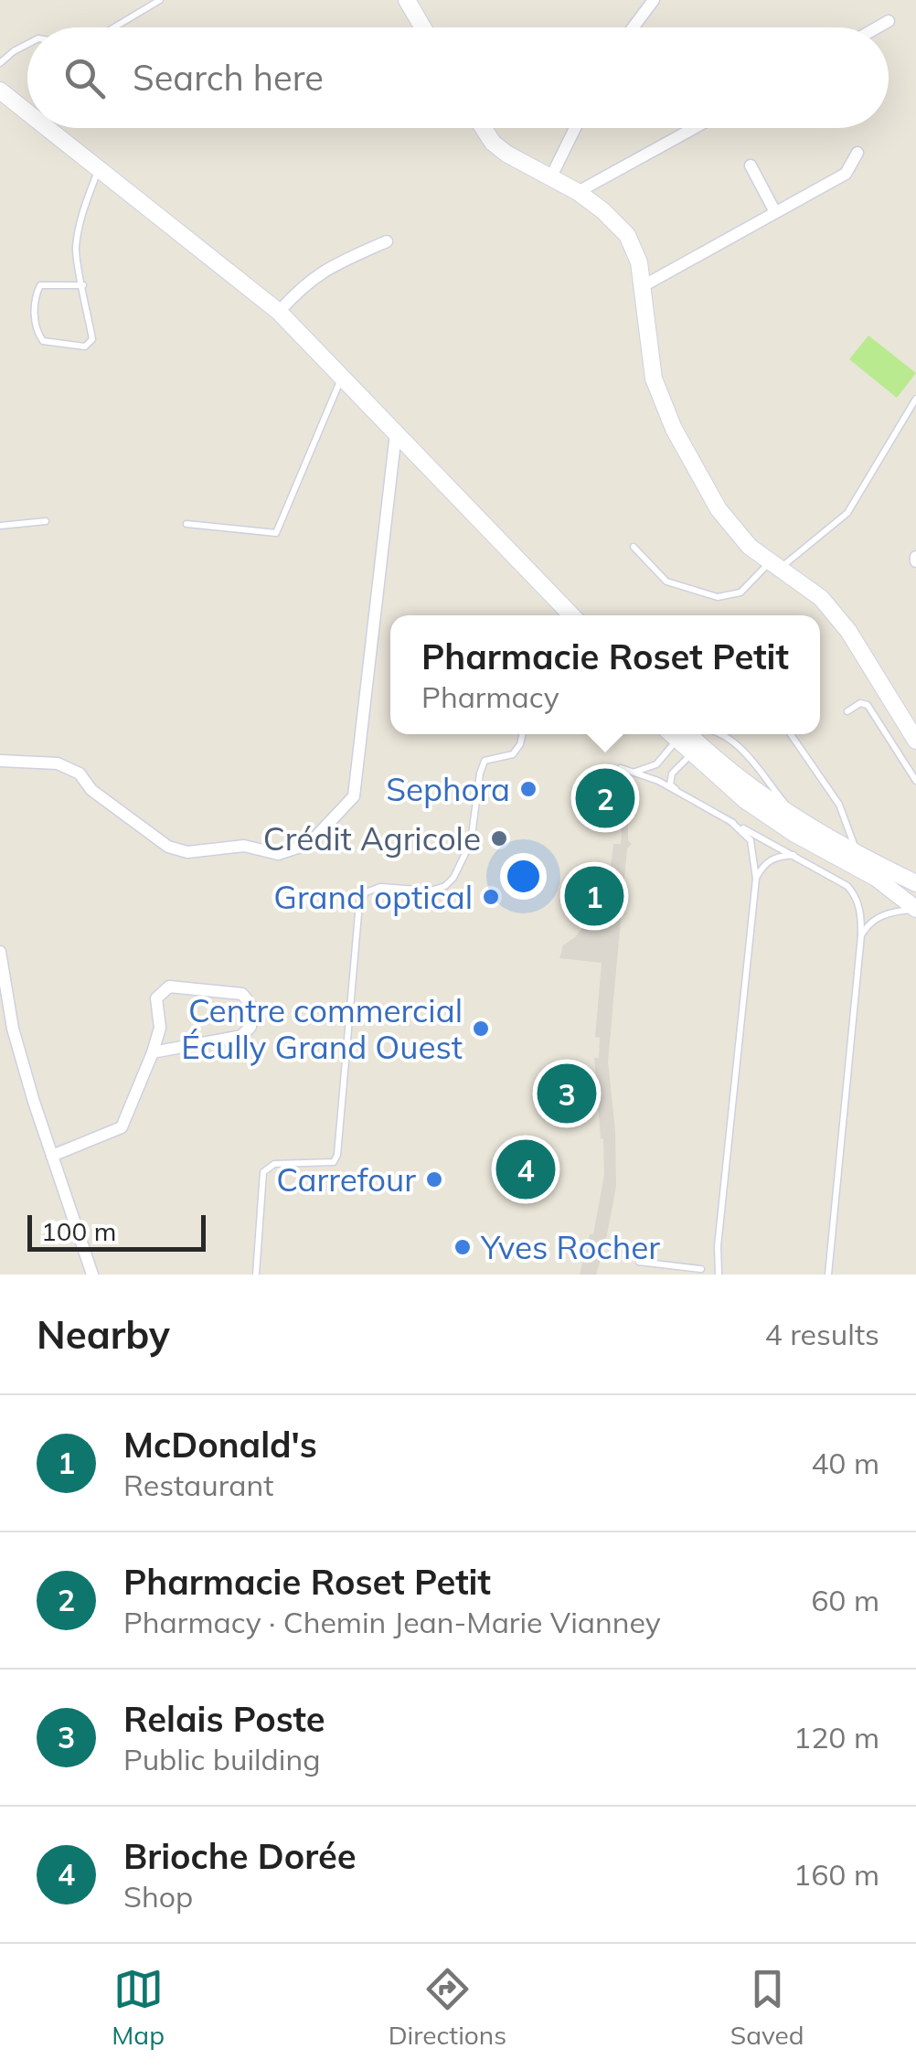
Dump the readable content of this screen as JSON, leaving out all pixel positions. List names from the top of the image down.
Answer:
{
  "places": [
    "Sephora",
    "Crédit Agricole",
    "Grand optical",
    "Centre commercial Écully Grand Ouest",
    "Carrefour",
    "Yves Rocher"
  ],
  "scale_bar": "100 m",
  "page": {
    "search": "Search here",
    "popup": ["Pharmacie Roset Petit", "Pharmacy"],
    "pins": [
      "2",
      "1",
      "3",
      "4"
    ],
    "scale": "100 m",
    "heading": ["Nearby", "4 results"],
    "list": [
      {
        "mark": "1",
        "name": "McDonald's",
        "note": "Restaurant",
        "value": "40 m"
      },
      {
        "mark": "2",
        "name": "Pharmacie Roset Petit",
        "note": "Pharmacy · Chemin Jean-Marie Vianney",
        "value": "60 m"
      },
      {
        "mark": "3",
        "name": "Relais Poste",
        "note": "Public building",
        "value": "120 m"
      },
      {
        "mark": "4",
        "name": "Brioche Dorée",
        "note": "Shop",
        "value": "160 m"
      }
    ],
    "nav": ["Map", "Directions", "Saved"]
  }
}
